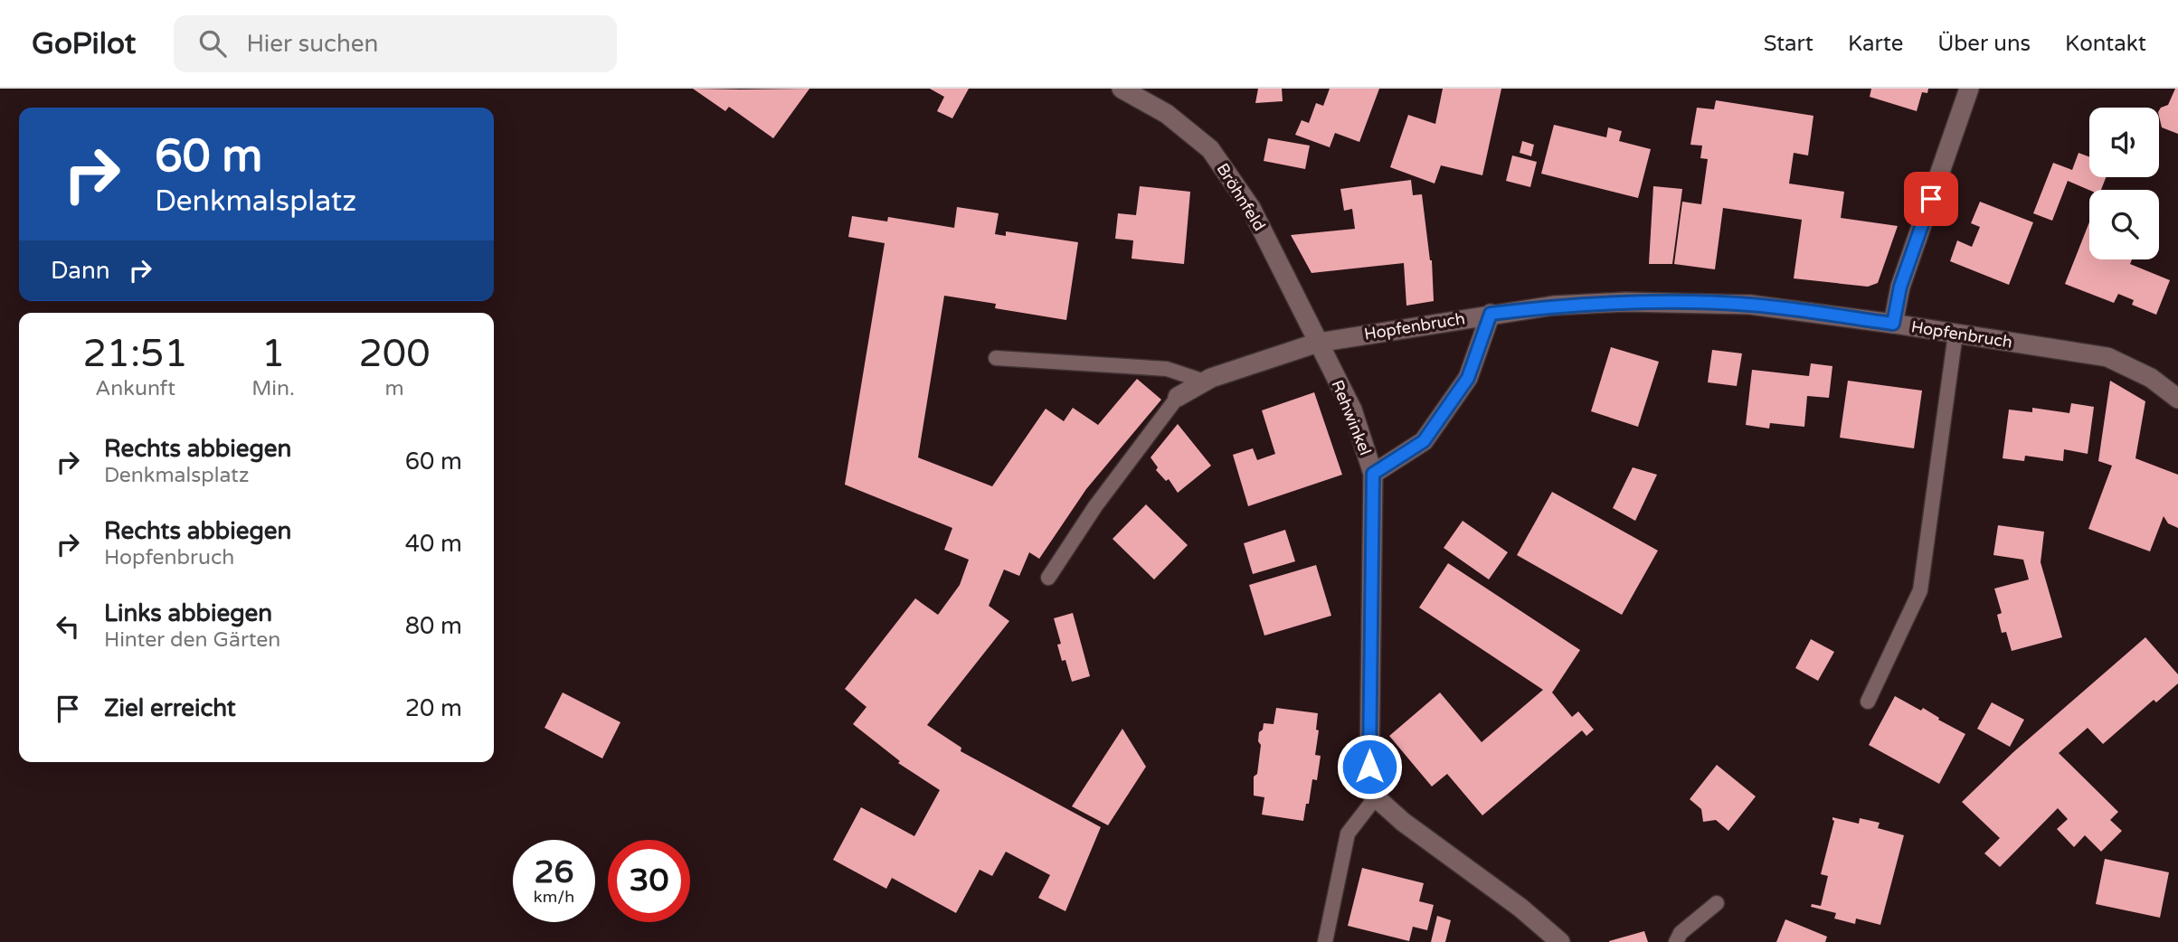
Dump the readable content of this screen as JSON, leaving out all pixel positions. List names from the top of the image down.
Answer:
{
  "streets": {
    "street": ["Bröhnfeld", "Hopfenbruch", "Rehwinkel"]
  },
  "crossings": [
    ["Bröhnfeld", "Hopfenbruch"],
    ["Bröhnfeld", "Rehwinkel"],
    ["Hopfenbruch", "Rehwinkel"]
  ],
  "page": {
    "header": "GoPilot",
    "search": "Hier suchen",
    "nav": [
      "Start",
      "Karte",
      "Über uns",
      "Kontakt"
    ],
    "turn": ["60 m", "Denkmalsplatz"],
    "then": "Dann",
    "eta": [
      "21:51",
      "Ankunft",
      "1",
      "Min.",
      "200",
      "m"
    ],
    "list": [
      {
        "name": "Rechts abbiegen",
        "note": "Denkmalsplatz",
        "value": "60 m"
      },
      {
        "name": "Rechts abbiegen",
        "note": "Hopfenbruch",
        "value": "40 m"
      },
      {
        "name": "Links abbiegen",
        "note": "Hinter den Gärten",
        "value": "80 m"
      },
      {
        "name": "Ziel erreicht",
        "value": "20 m"
      }
    ],
    "speed": "26 km/h",
    "limit": "30"
  }
}
